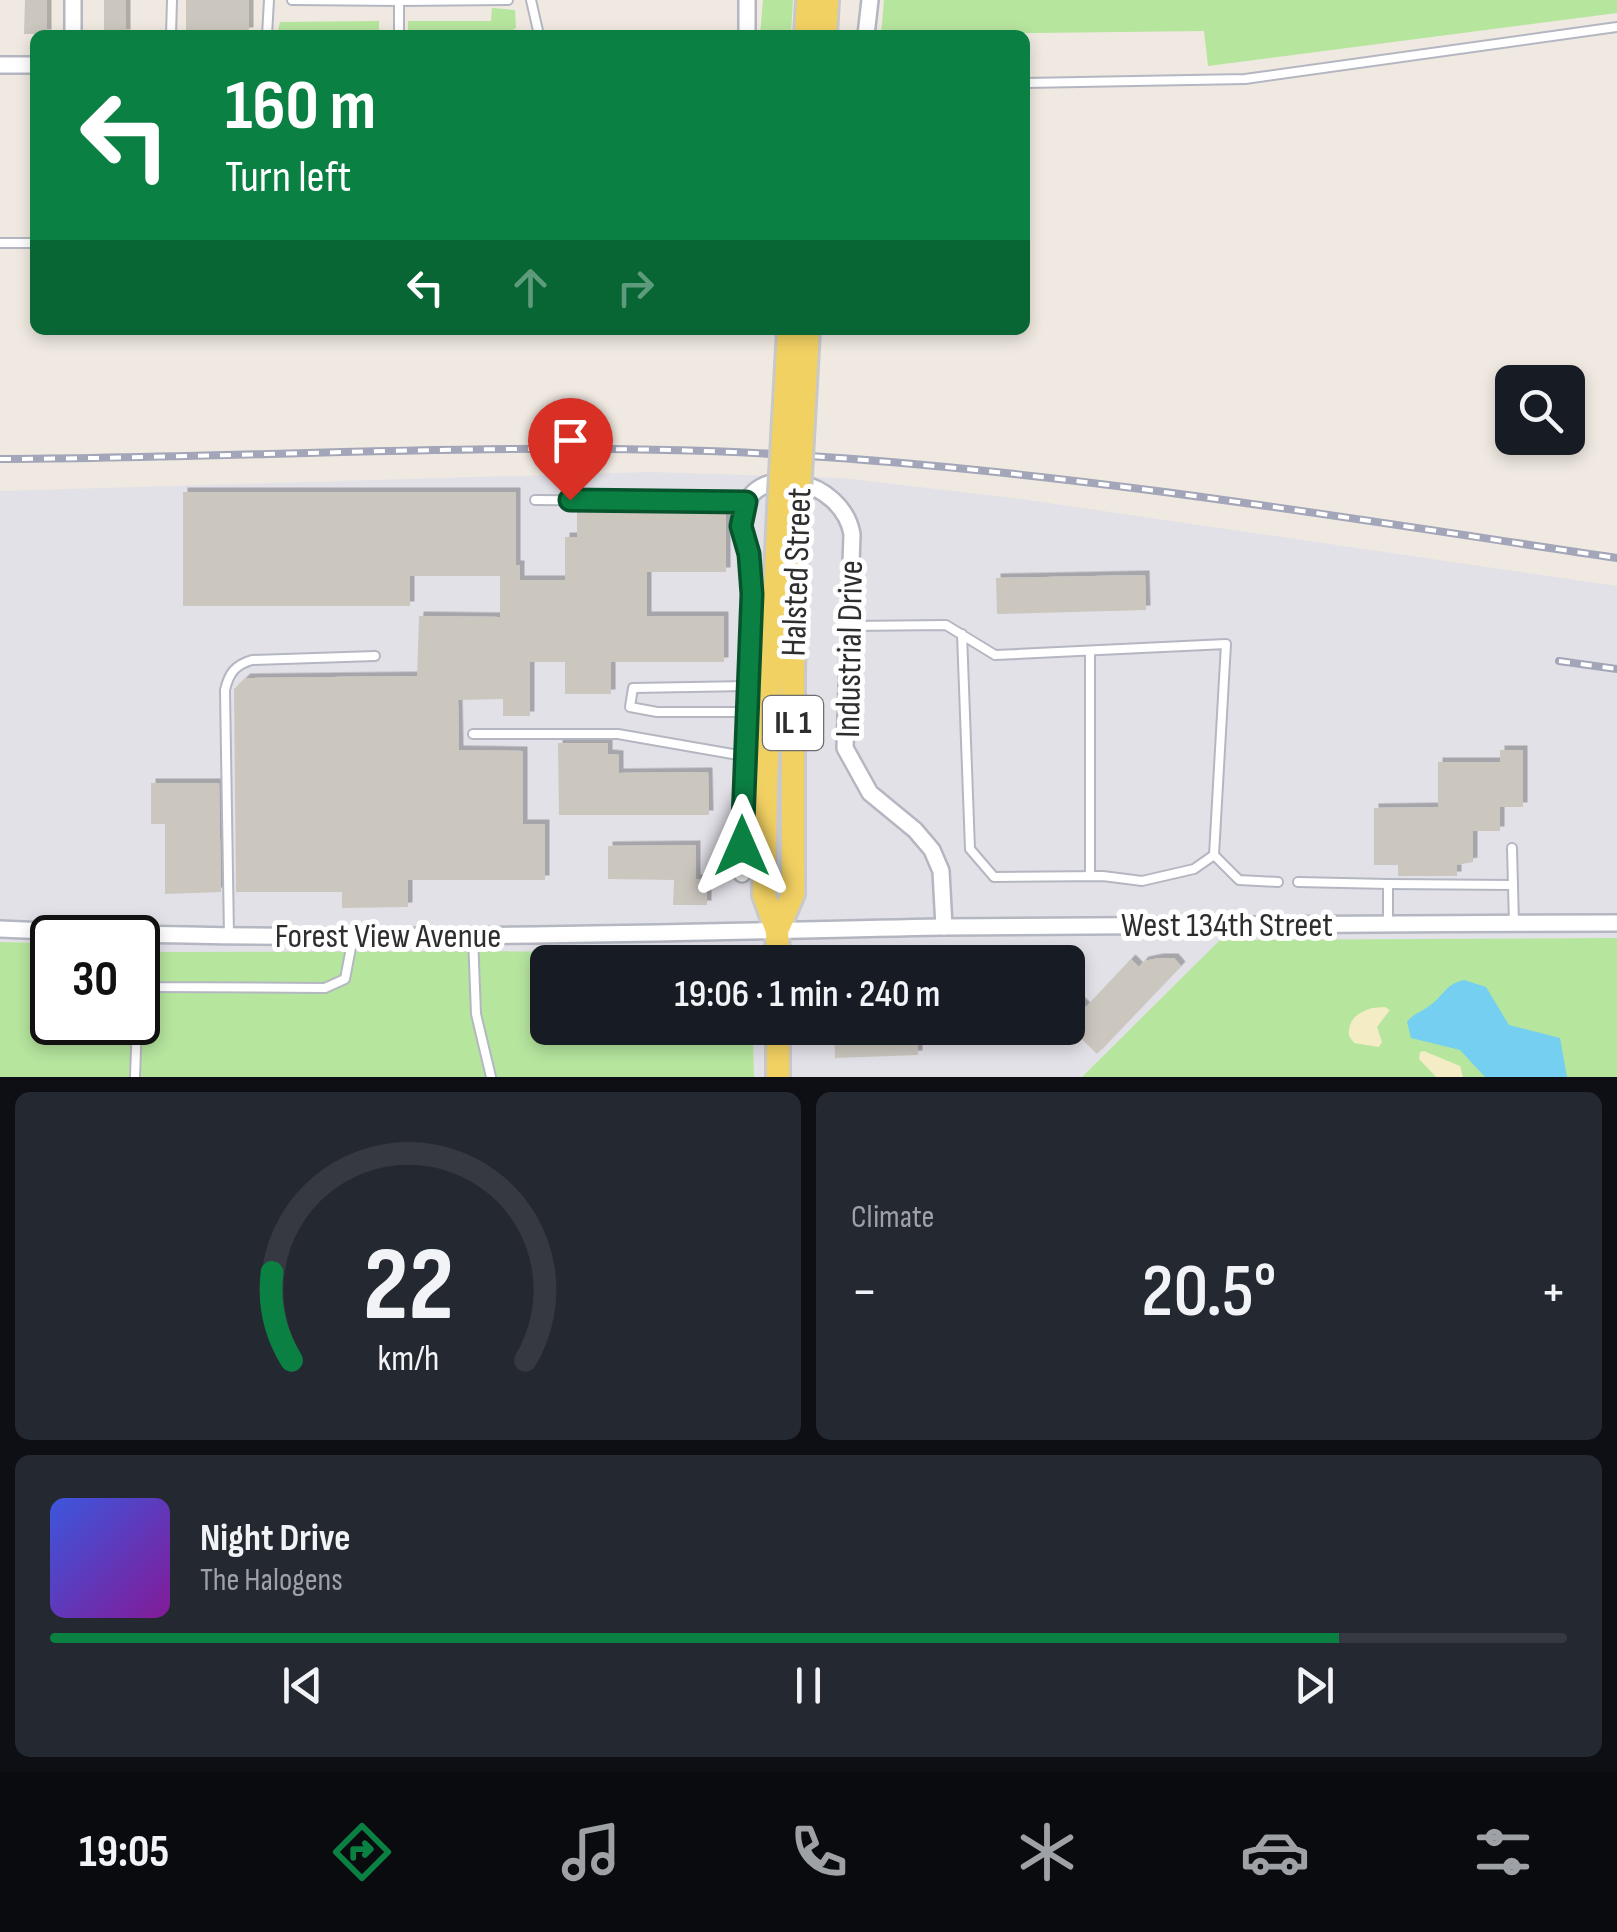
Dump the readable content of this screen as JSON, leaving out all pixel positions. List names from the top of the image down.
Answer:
{
  "streets": {
    "main road": ["Halsted Street", "IL 1"],
    "street": ["Industrial Drive", "West 134th Street", "Forest View Avenue"]
  },
  "crossings": [
    ["Halsted Street", "West 134th Street"],
    ["Halsted Street", "Forest View Avenue"],
    ["Industrial Drive", "West 134th Street"],
    ["West 134th Street", "Forest View Avenue"]
  ],
  "page": {
    "turn": ["160 m", "Turn left"],
    "limit": "30",
    "trip": "19:06 · 1 min · 240 m",
    "tile": "Climate",
    "heat": ["−", "20.5°", "+"],
    "song": ["Night Drive", "The Halogens"],
    "tabs": "19:05",
    "gauge": ["22", "km/h"]
  }
}
